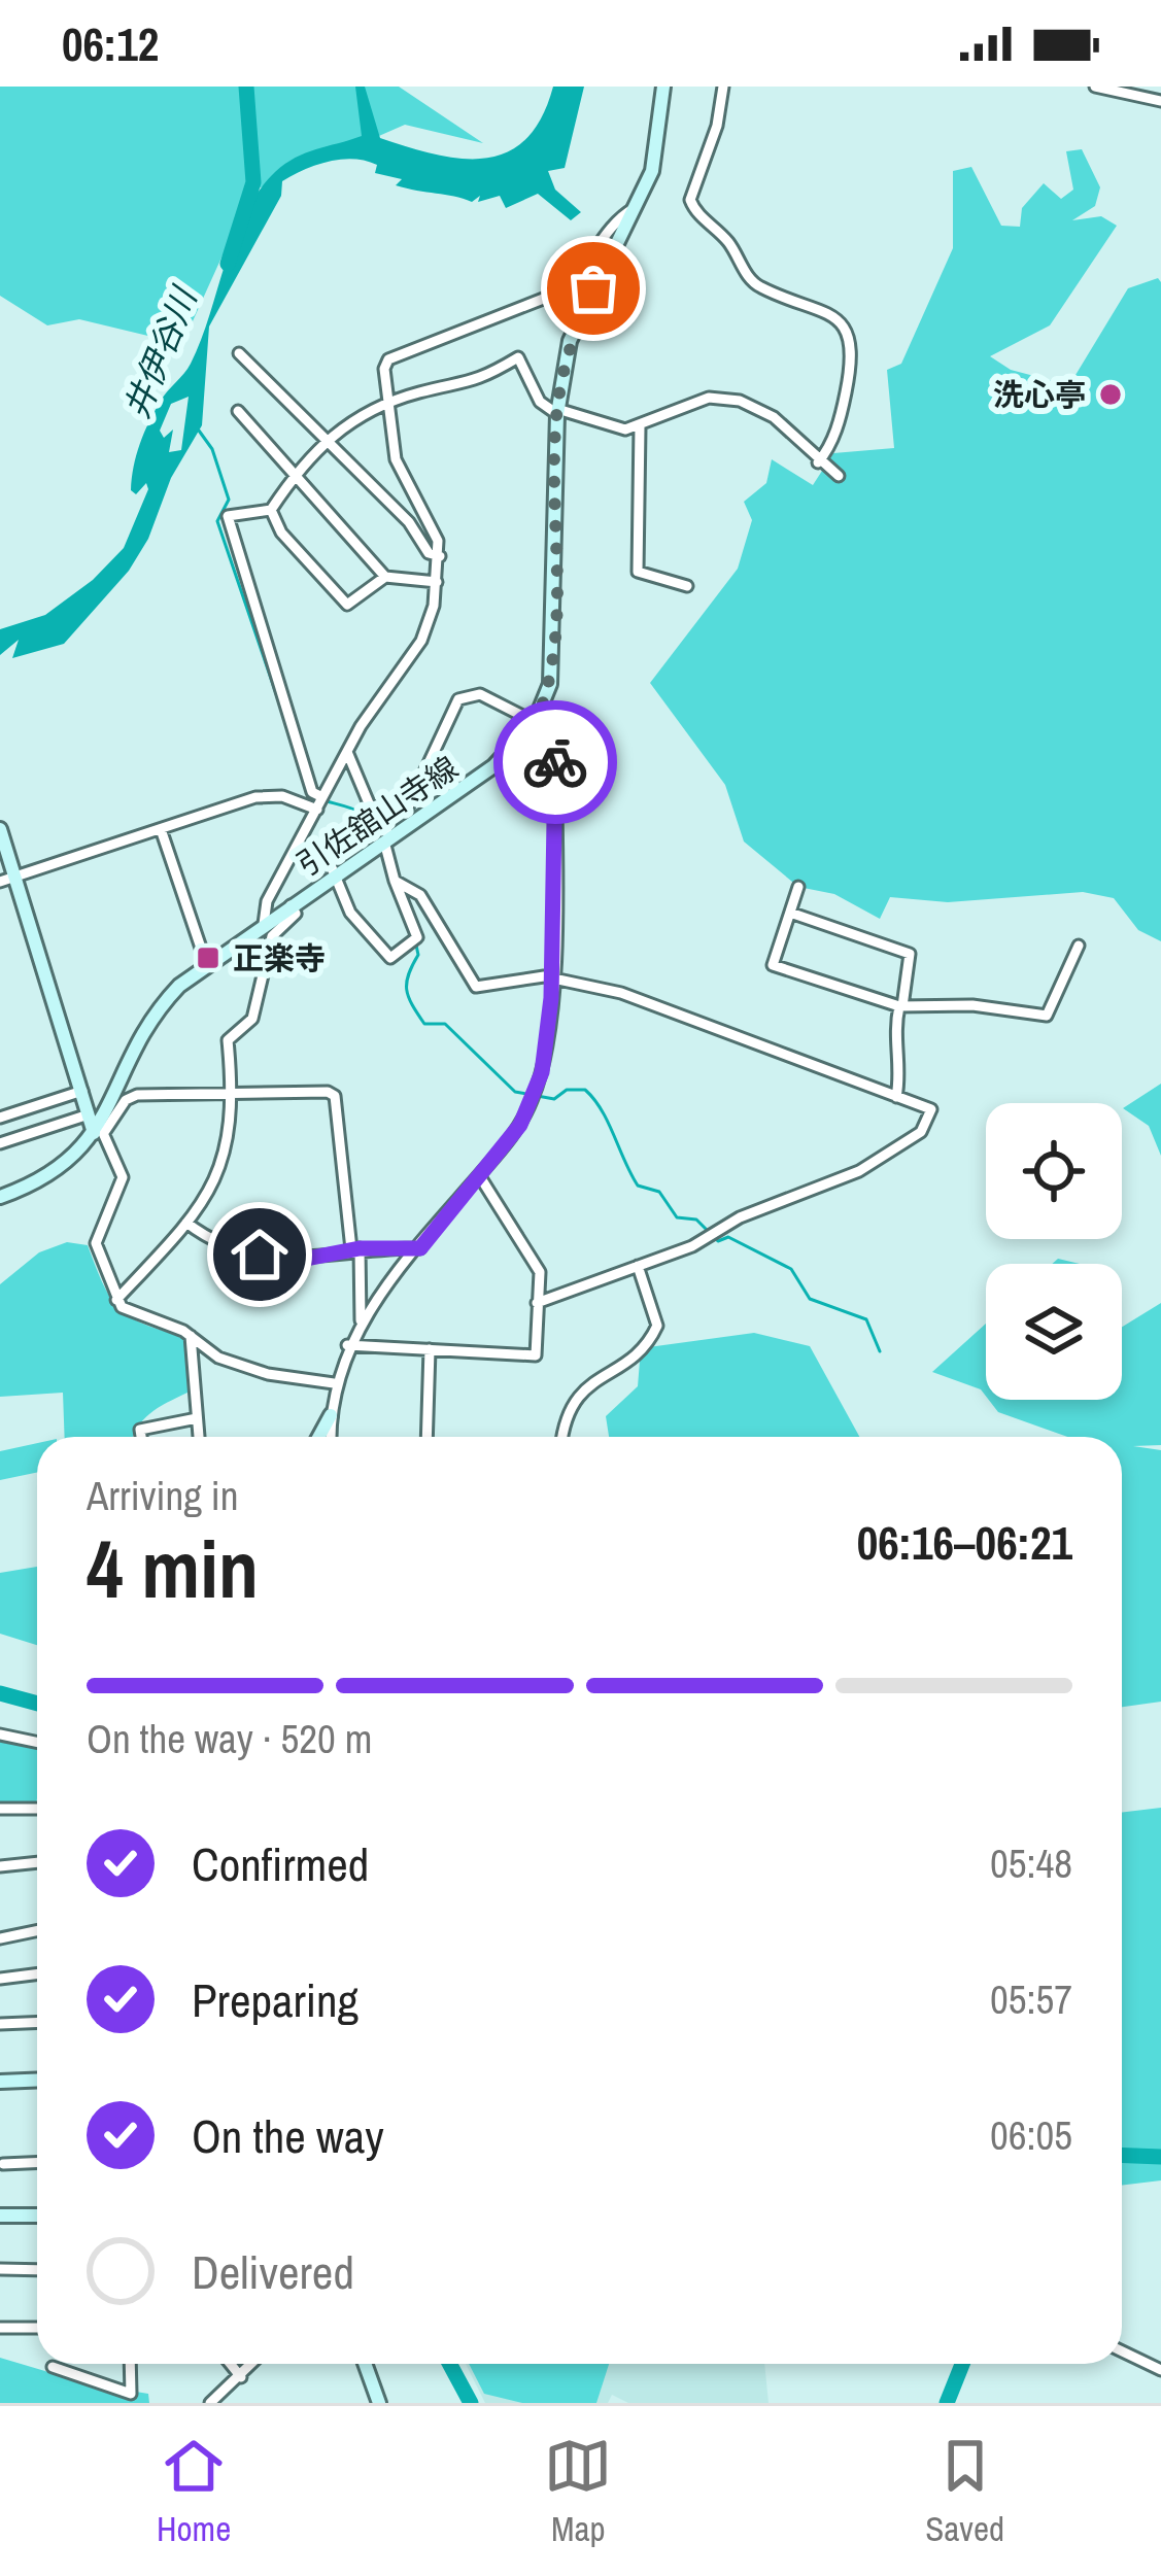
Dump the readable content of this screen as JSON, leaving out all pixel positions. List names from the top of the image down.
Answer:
{
  "streets": {
    "main road": ["引佐舘山寺線"]
  },
  "water": ["井伊谷川"],
  "places": {
    "other": ["洗心亭"],
    "transit": ["正楽寺"]
  },
  "page": {
    "status": "06:12",
    "heading": ["4 min", "Arriving in", "06:16–06:21"],
    "bar": "On the way · 520 m",
    "list": [
      ["Confirmed", "05:48"],
      ["Preparing", "05:57"],
      ["On the way", "06:05"],
      "Delivered"
    ],
    "tabs": ["Home", "Map", "Saved"]
  }
}
